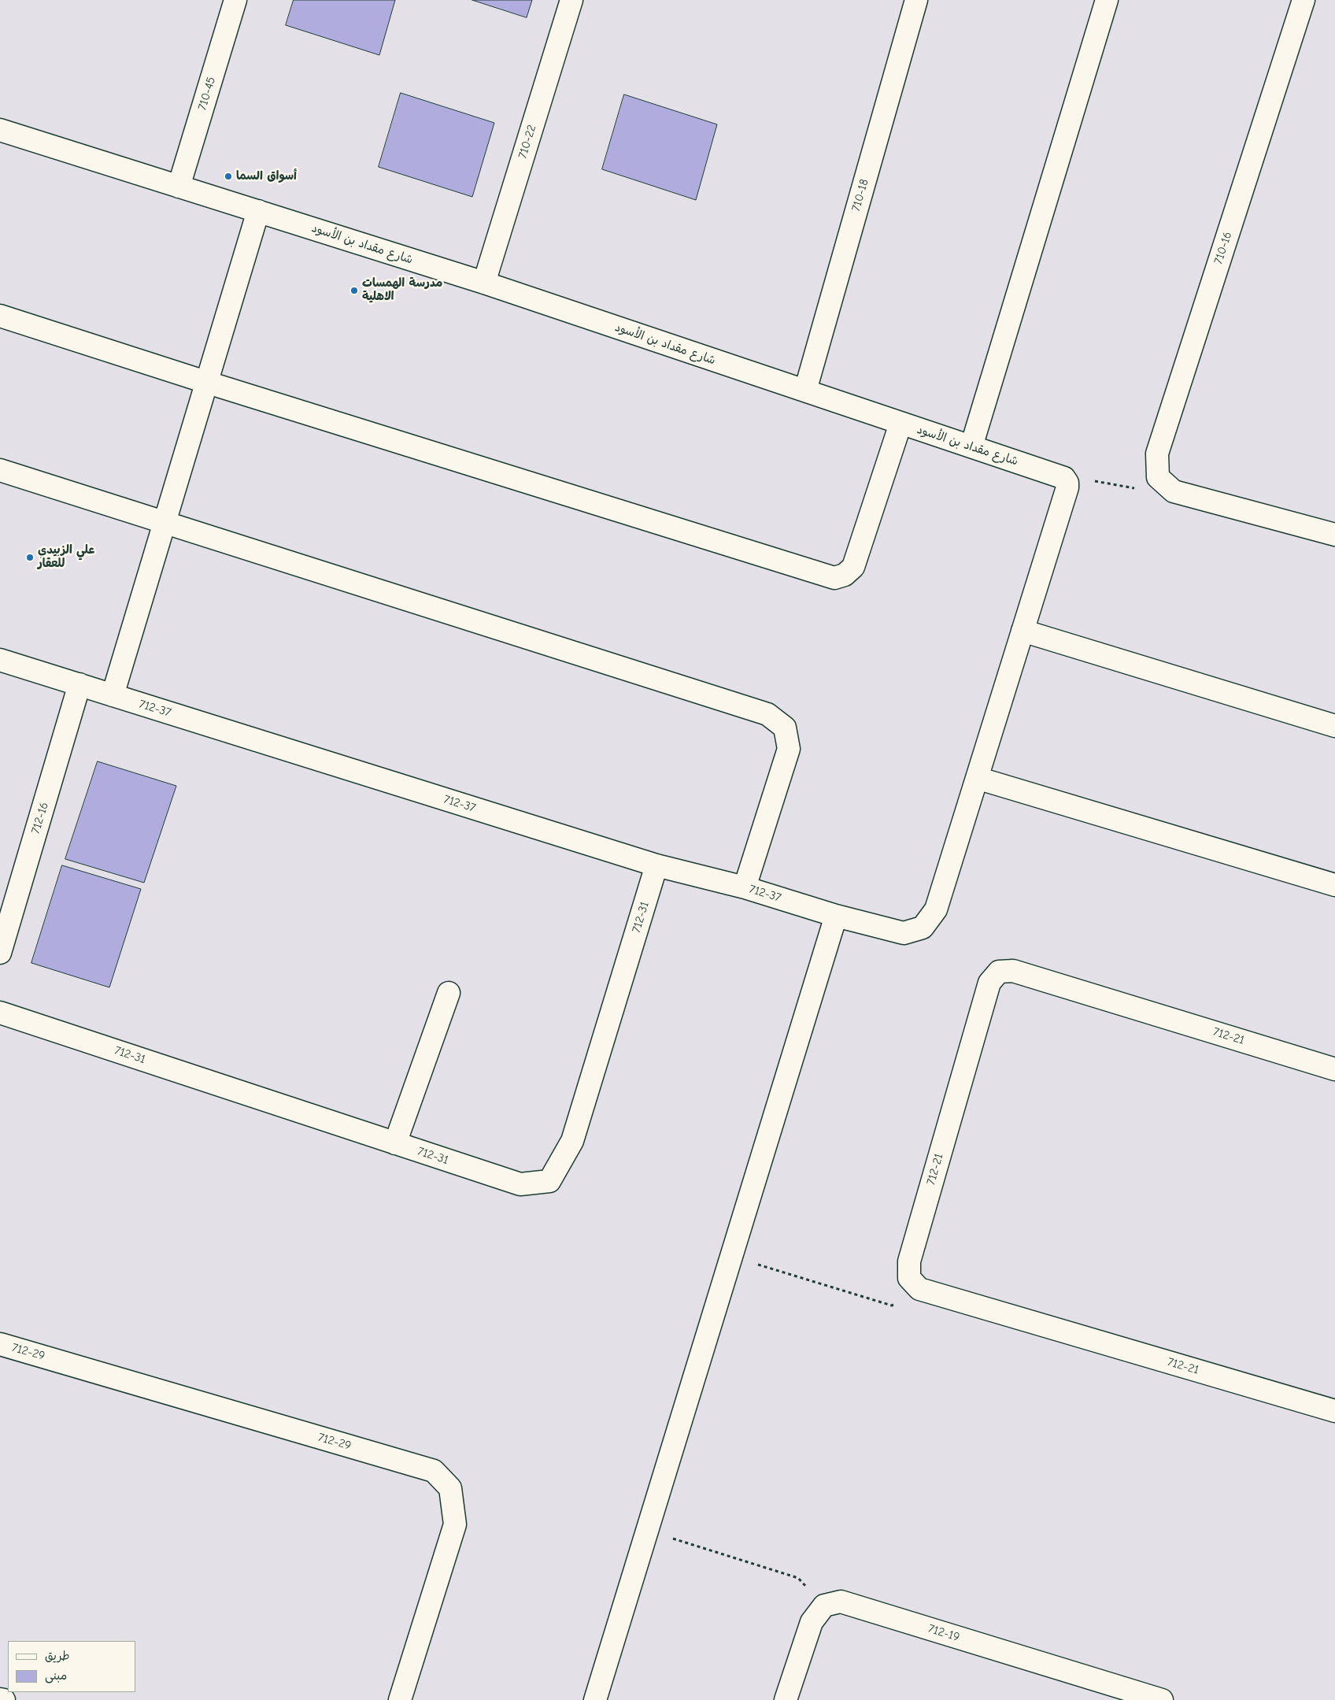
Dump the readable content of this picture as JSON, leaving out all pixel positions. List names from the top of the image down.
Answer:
{
  "streets": {
    "street": [
      "710-45",
      "710-22",
      "710-18",
      "شارع مقداد بن الأسود",
      "710-16",
      "712-37",
      "712-16",
      "712-31",
      "712-21",
      "712-29",
      "712-19"
    ]
  },
  "crossings": [
    ["710-45", "شارع مقداد بن الأسود"],
    ["710-22", "شارع مقداد بن الأسود"],
    ["710-18", "شارع مقداد بن الأسود"],
    ["712-37", "712-16"],
    ["712-37", "712-31"]
  ],
  "places": ["أسواق السما", "مدرسة الهمسات الاهلية", "علي الزبيدي للعقار"],
  "legend": ["طريق", "مبنى"]
}
